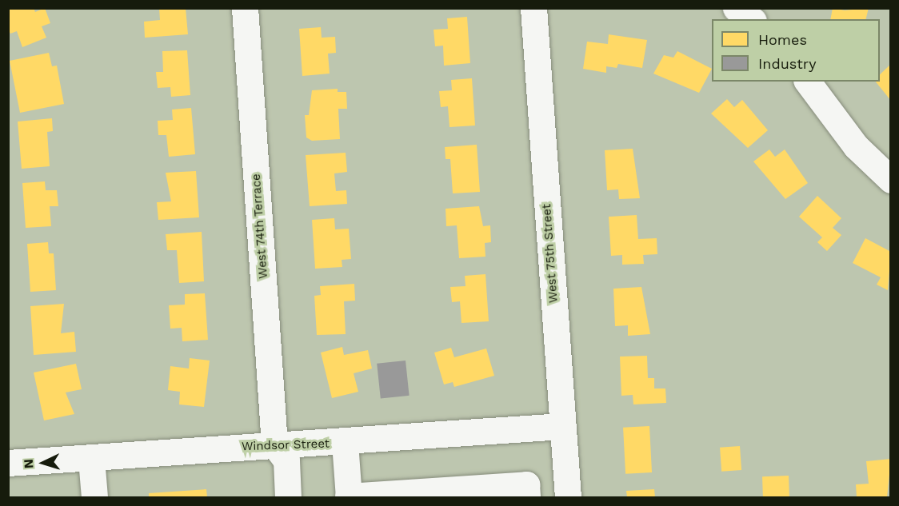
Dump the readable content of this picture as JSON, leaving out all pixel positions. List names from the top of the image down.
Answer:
{
  "streets": {
    "street": ["West 74th Terrace", "West 75th Street", "Windsor Street"]
  },
  "crossings": [
    ["West 74th Terrace", "Windsor Street"],
    ["West 75th Street", "Windsor Street"]
  ],
  "legend": ["Homes", "Industry"],
  "north": "left"
}
